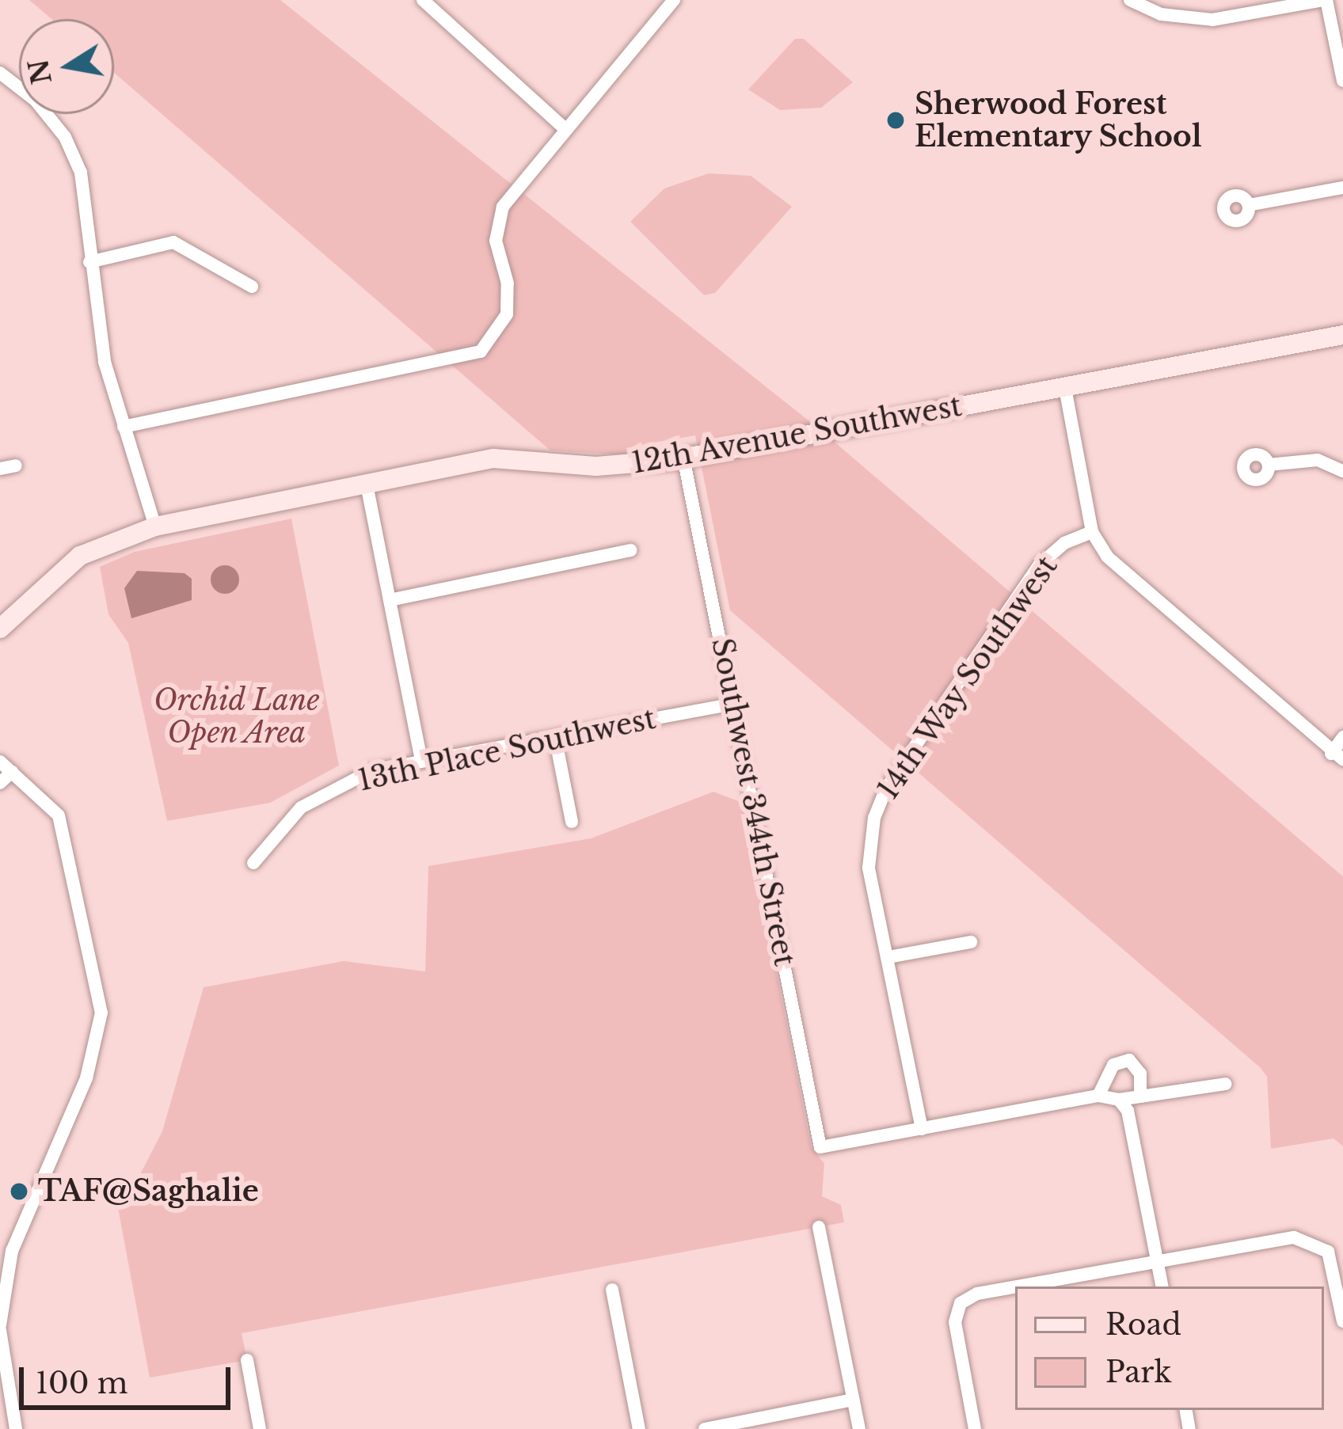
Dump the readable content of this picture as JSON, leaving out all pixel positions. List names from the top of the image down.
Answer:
{
  "streets": {
    "street": [
      "12th Avenue Southwest",
      "14th Way Southwest",
      "13th Place Southwest",
      "Southwest 344th Street"
    ]
  },
  "crossings": [
    ["12th Avenue Southwest", "Southwest 344th Street"],
    ["14th Way Southwest", "Southwest 344th Street"],
    ["13th Place Southwest", "Southwest 344th Street"]
  ],
  "parks": ["Orchid Lane Open Area"],
  "places": ["Sherwood Forest Elementary School", "TAF@Saghalie"],
  "legend": ["Road", "Park"],
  "scale_bar": "100 m",
  "north": "left"
}
